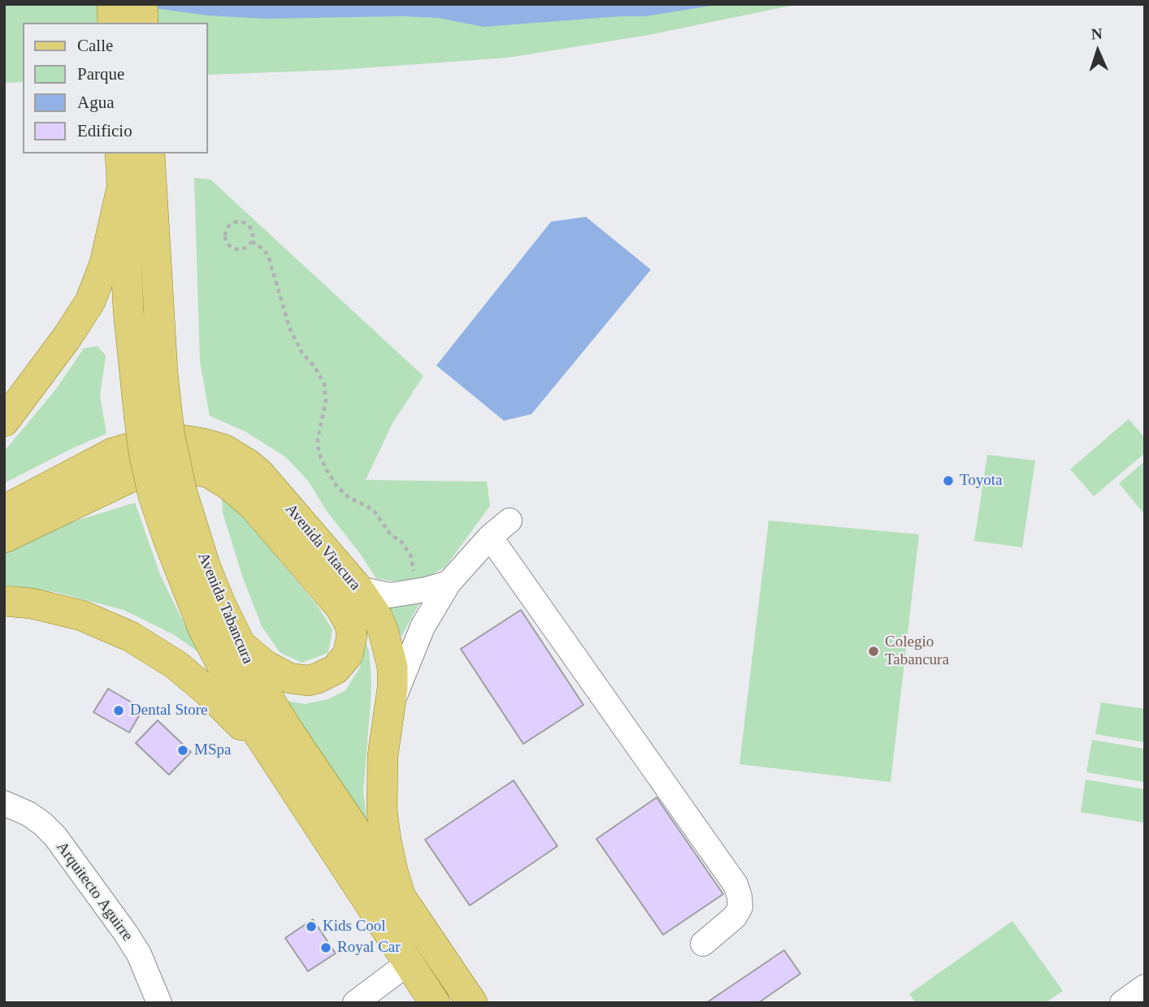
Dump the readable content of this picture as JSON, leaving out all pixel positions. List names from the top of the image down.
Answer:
{
  "streets": {
    "main road": ["Avenida Vitacura", "Avenida Tabancura"],
    "street": ["Arquitecto Aguirre"]
  },
  "crossings": [
    ["Avenida Vitacura", "Avenida Tabancura"]
  ],
  "places": [
    "Toyota",
    "Colegio Tabancura",
    "Dental Store",
    "MSpa",
    "Kids Cool",
    "Royal Car"
  ],
  "legend": [
    "Calle",
    "Parque",
    "Agua",
    "Edificio"
  ],
  "north": "top"
}
